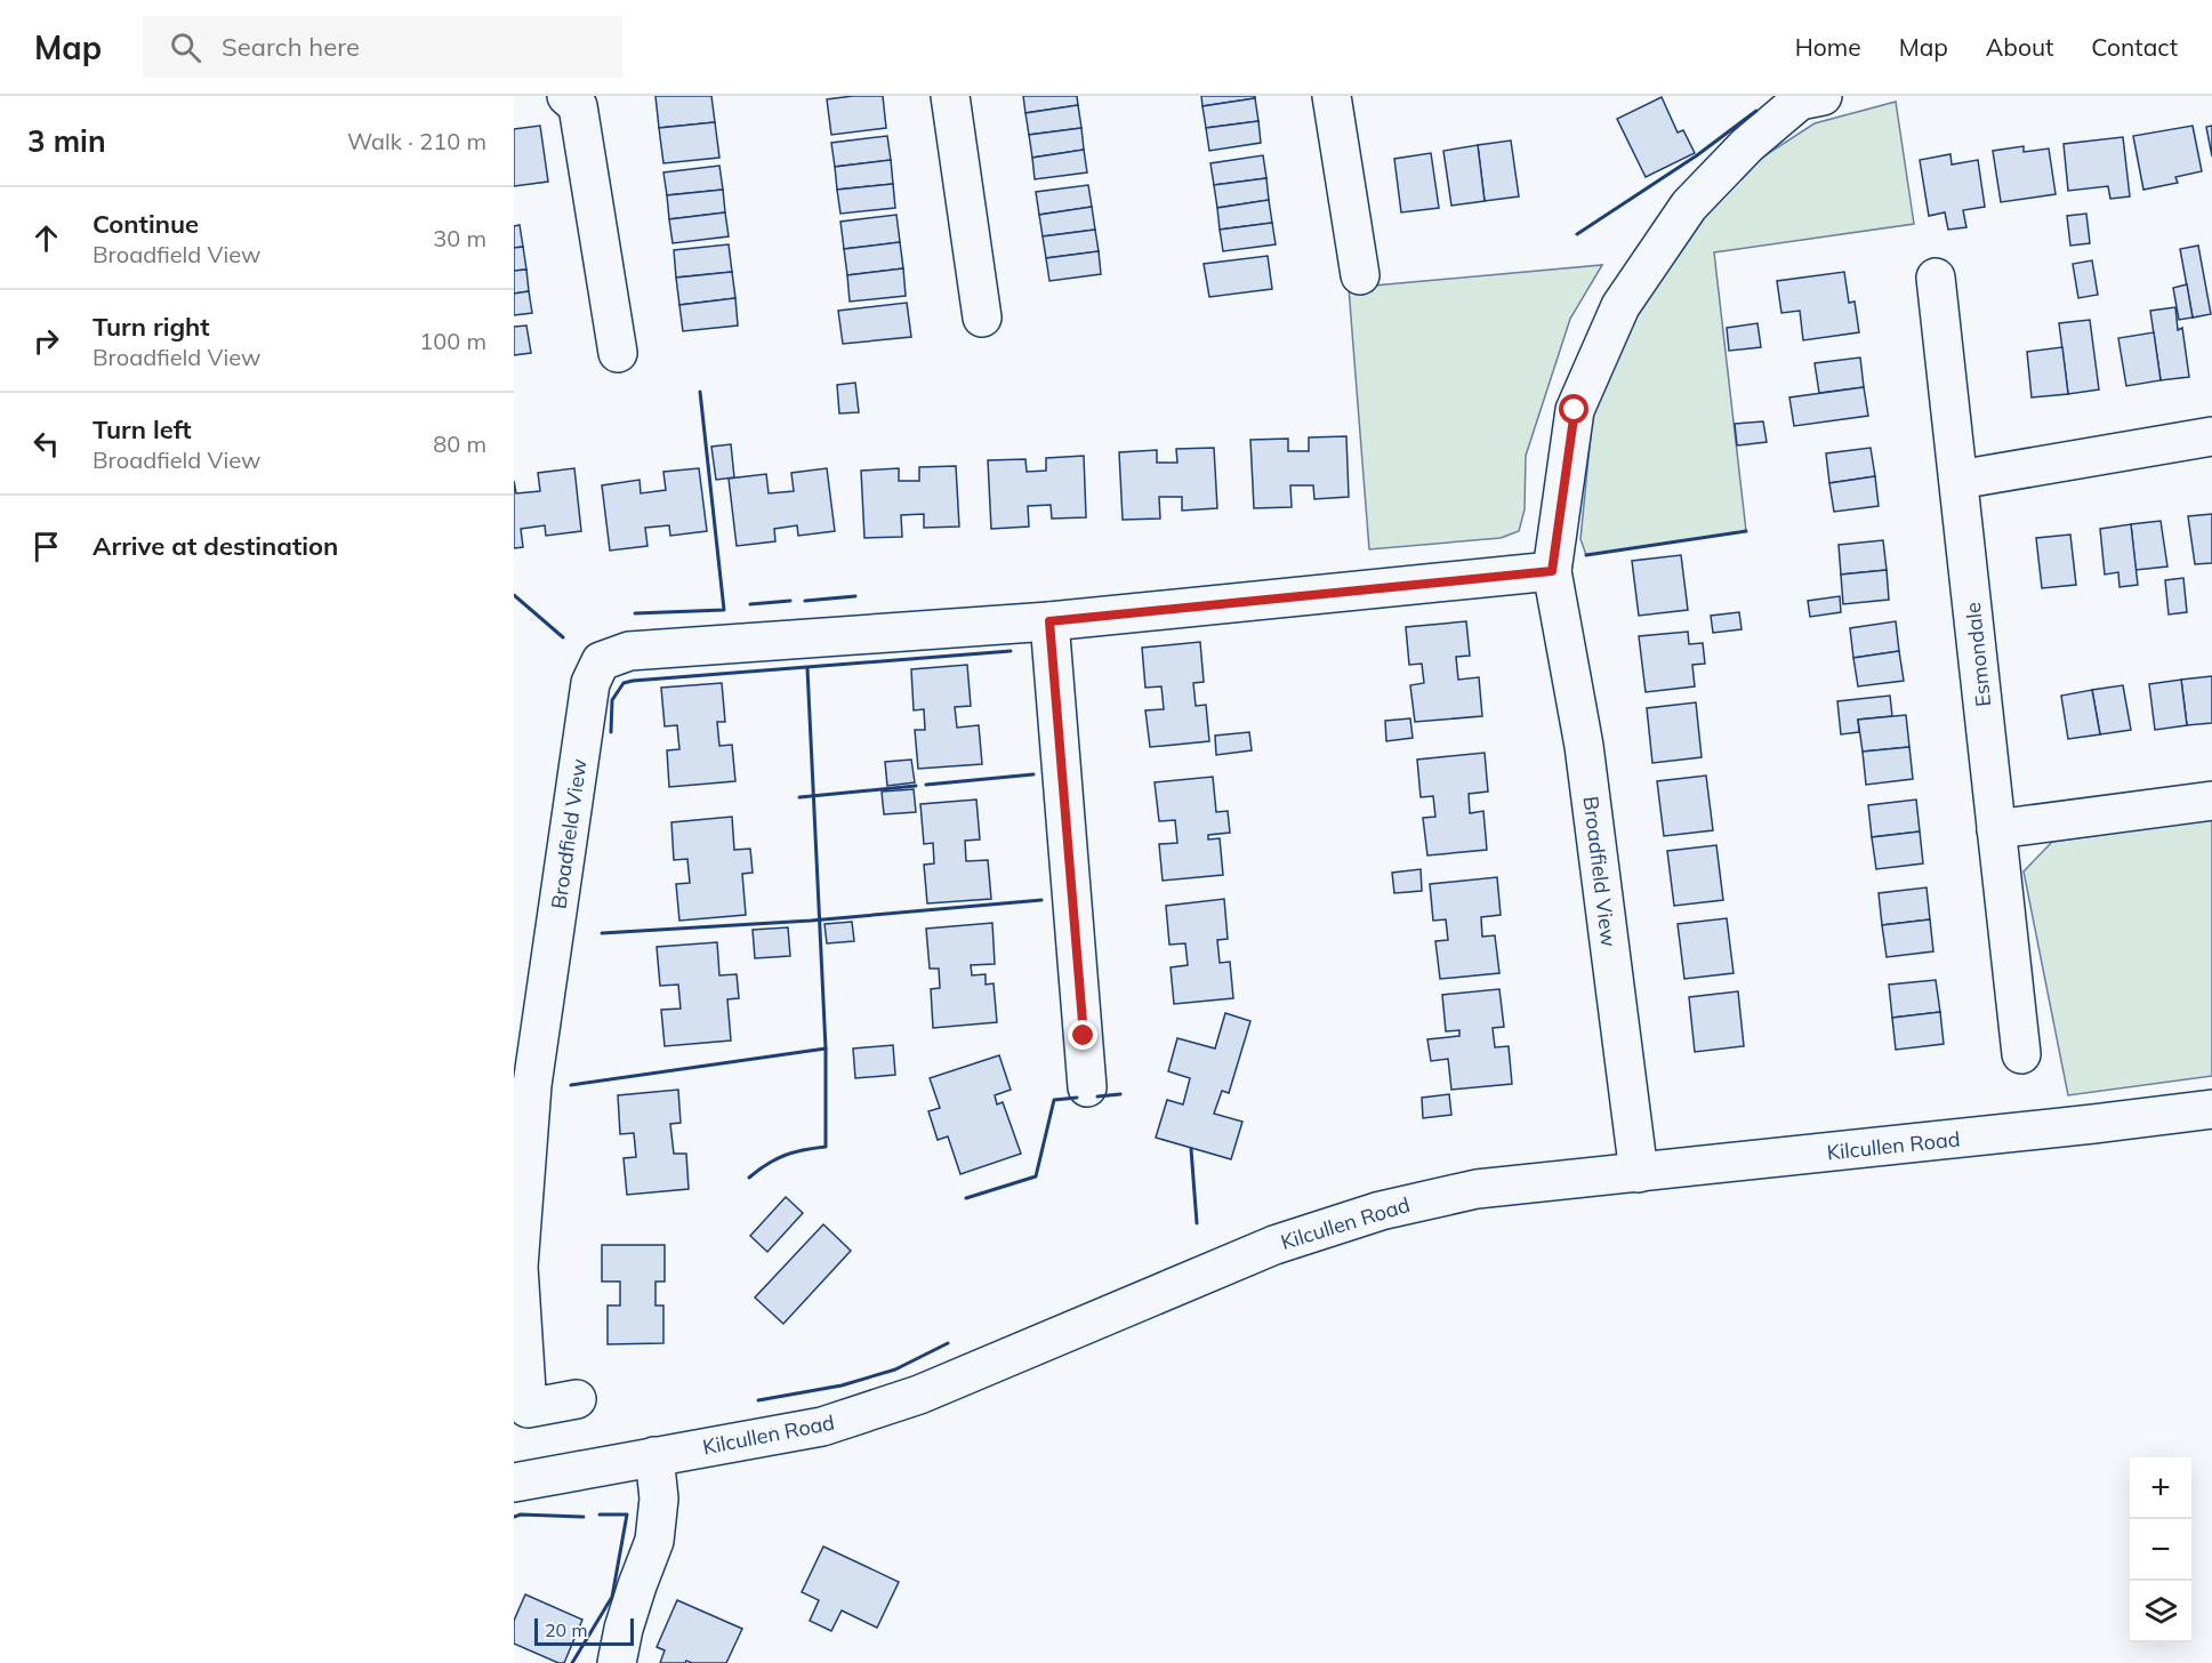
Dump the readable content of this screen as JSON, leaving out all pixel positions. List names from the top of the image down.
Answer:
{
  "streets": {
    "street": ["Esmondale", "Broadfield View", "Kilcullen Road"]
  },
  "crossings": [
    ["Broadfield View", "Kilcullen Road"]
  ],
  "scale_bar": "20 m",
  "page": {
    "header": "Map",
    "search": "Search here",
    "nav": [
      "Home",
      "Map",
      "About",
      "Contact"
    ],
    "heading": ["3 min", "Walk · 210 m"],
    "list": [
      ["Continue", "Broadfield View", "30 m"],
      ["Turn right", "Broadfield View", "100 m"],
      ["Turn left", "Broadfield View", "80 m"],
      "Arrive at destination"
    ],
    "map_buttons": ["+", "−"],
    "scale": "20 m"
  }
}
